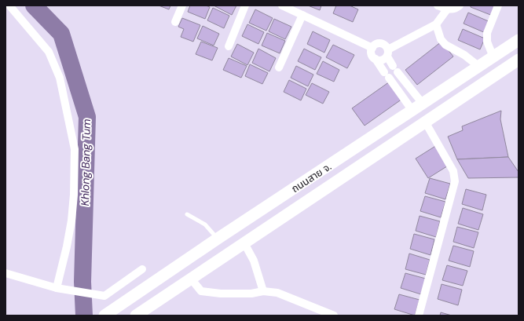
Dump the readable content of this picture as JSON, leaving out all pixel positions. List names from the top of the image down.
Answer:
{
  "streets": {
    "main road": ["ถนนสาย จ."]
  },
  "water": ["Khlong Bang Tum"]
}
